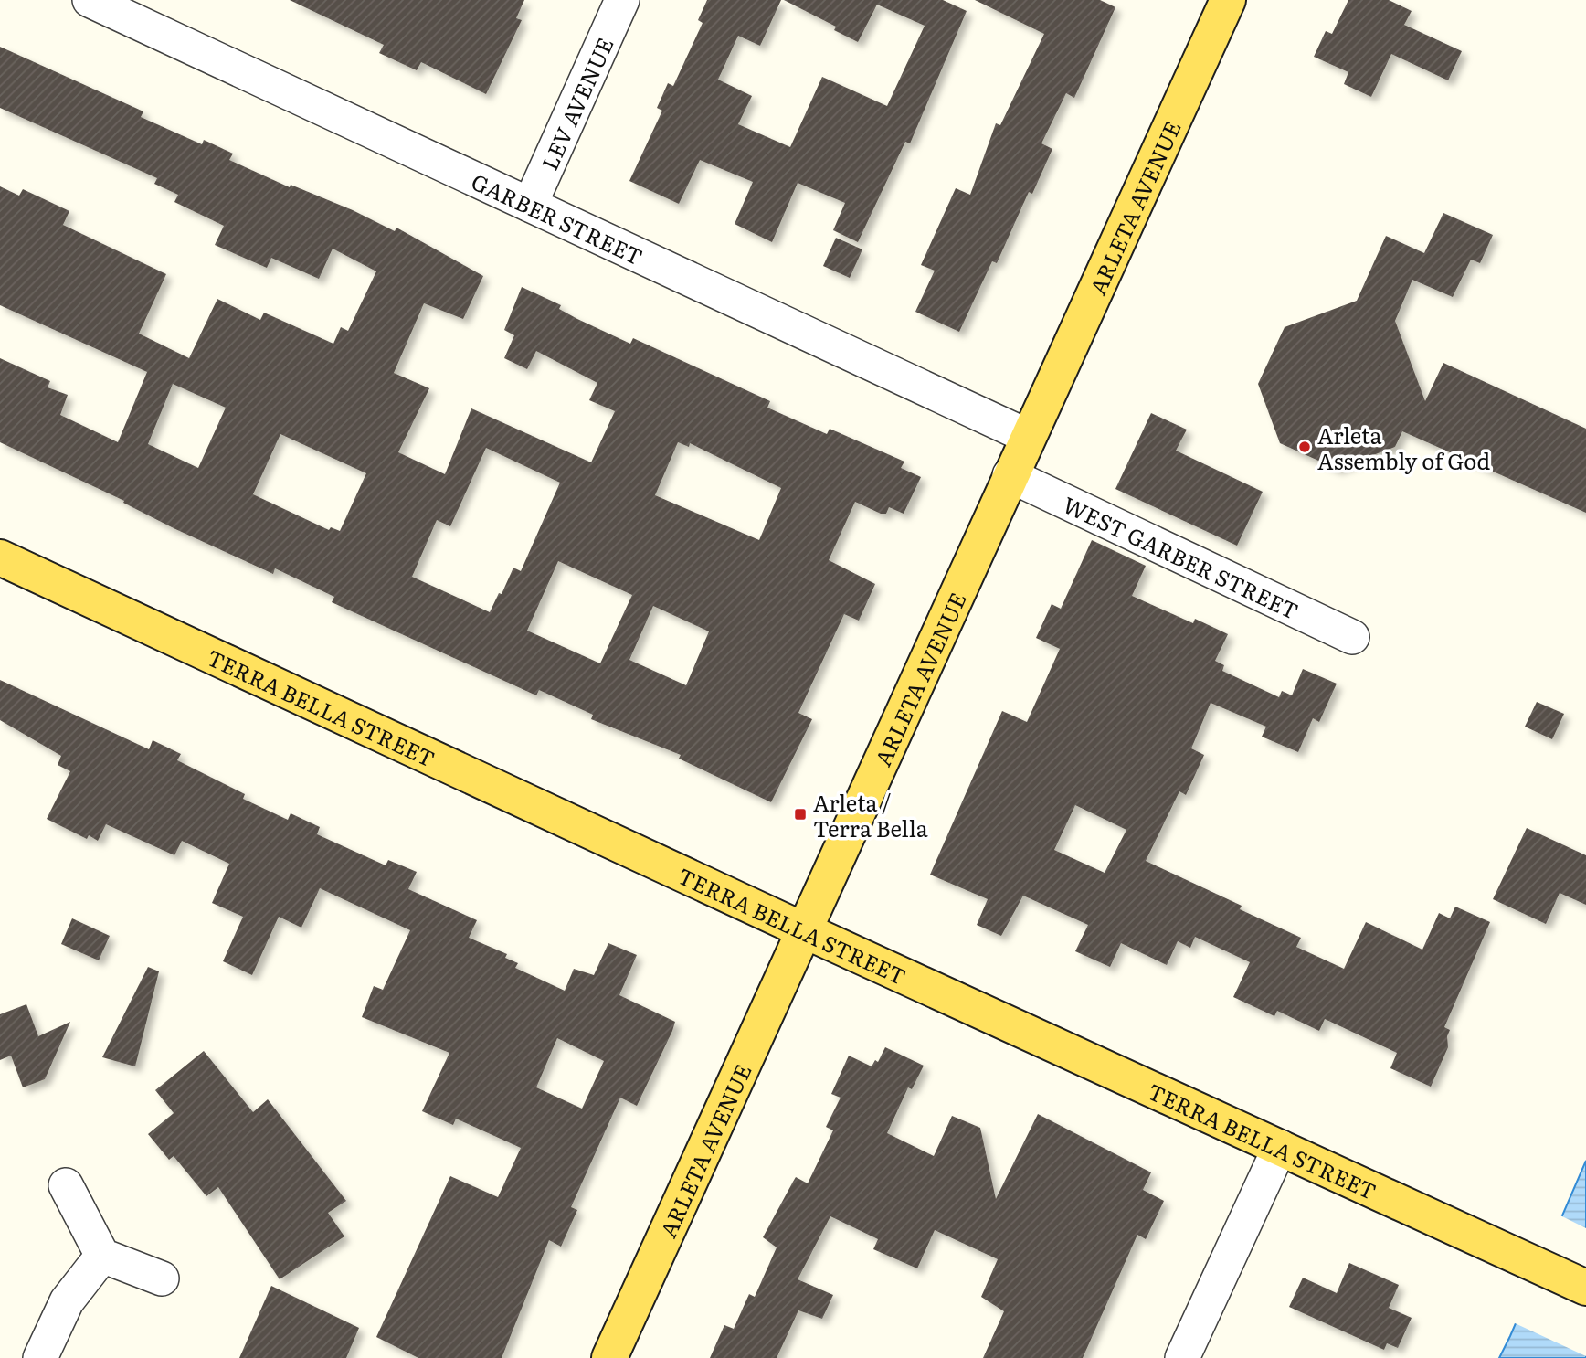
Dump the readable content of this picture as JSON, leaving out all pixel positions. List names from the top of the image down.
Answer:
{
  "streets": {
    "main road": ["ARLETA AVENUE", "TERRA BELLA STREET"],
    "street": ["LEV AVENUE", "GARBER STREET", "WEST GARBER STREET"]
  },
  "crossings": [
    ["LEV AVENUE", "GARBER STREET"],
    ["ARLETA AVENUE", "GARBER STREET"],
    ["ARLETA AVENUE", "WEST GARBER STREET"],
    ["ARLETA AVENUE", "TERRA BELLA STREET"]
  ],
  "places": {
    "other": ["Arleta Assembly of God"],
    "transit": ["Arleta / Terra Bella"]
  }
}
